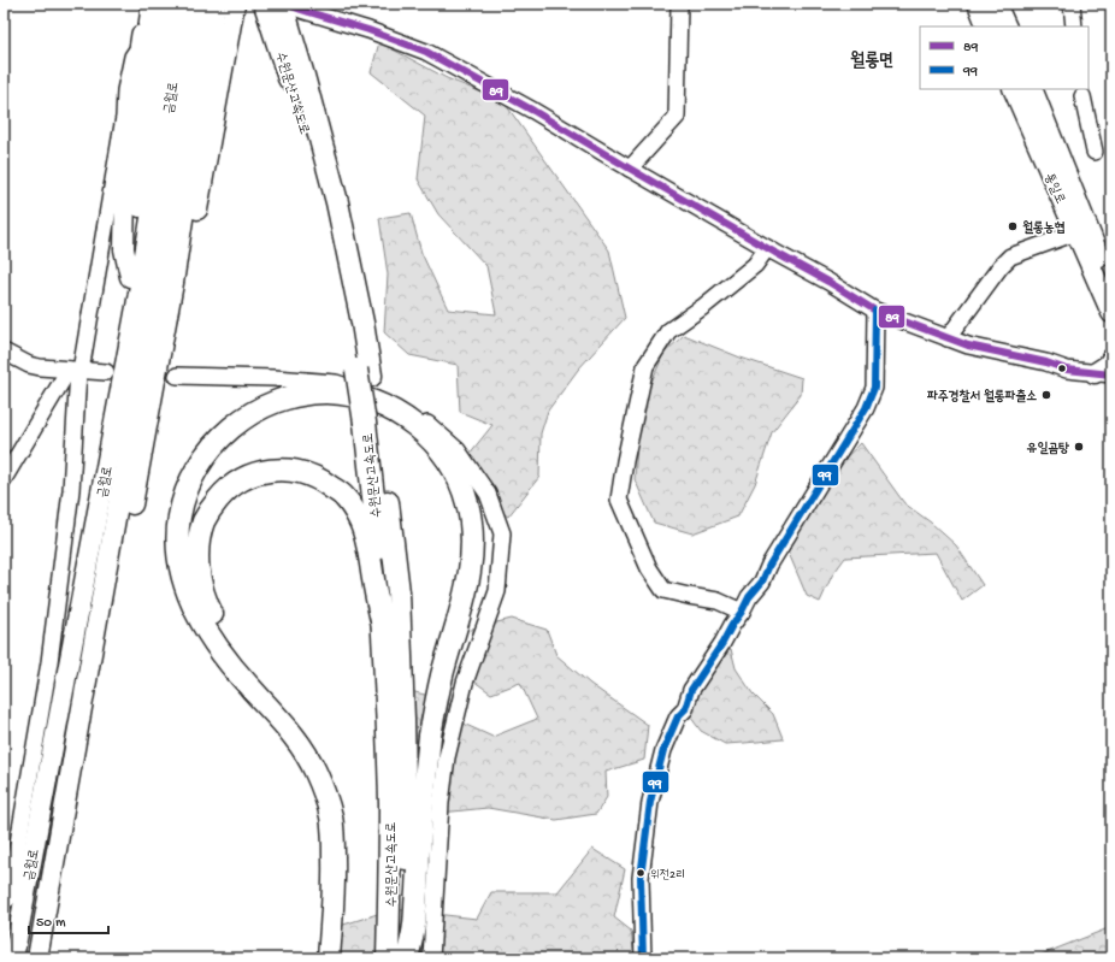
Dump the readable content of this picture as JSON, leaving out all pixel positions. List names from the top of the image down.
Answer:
{
  "streets": {
    "highway": ["수원문산고속도로"],
    "main road": ["금월로", "통일로"]
  },
  "districts": ["월롱면"],
  "places": [
    "월롱농협",
    "파주경찰서 월롱파출소",
    "유일곰탕",
    "위전2리"
  ],
  "lines": ["transit line 89", "transit line 99"],
  "legend": ["89", "99"],
  "scale_bar": "50 m"
}
